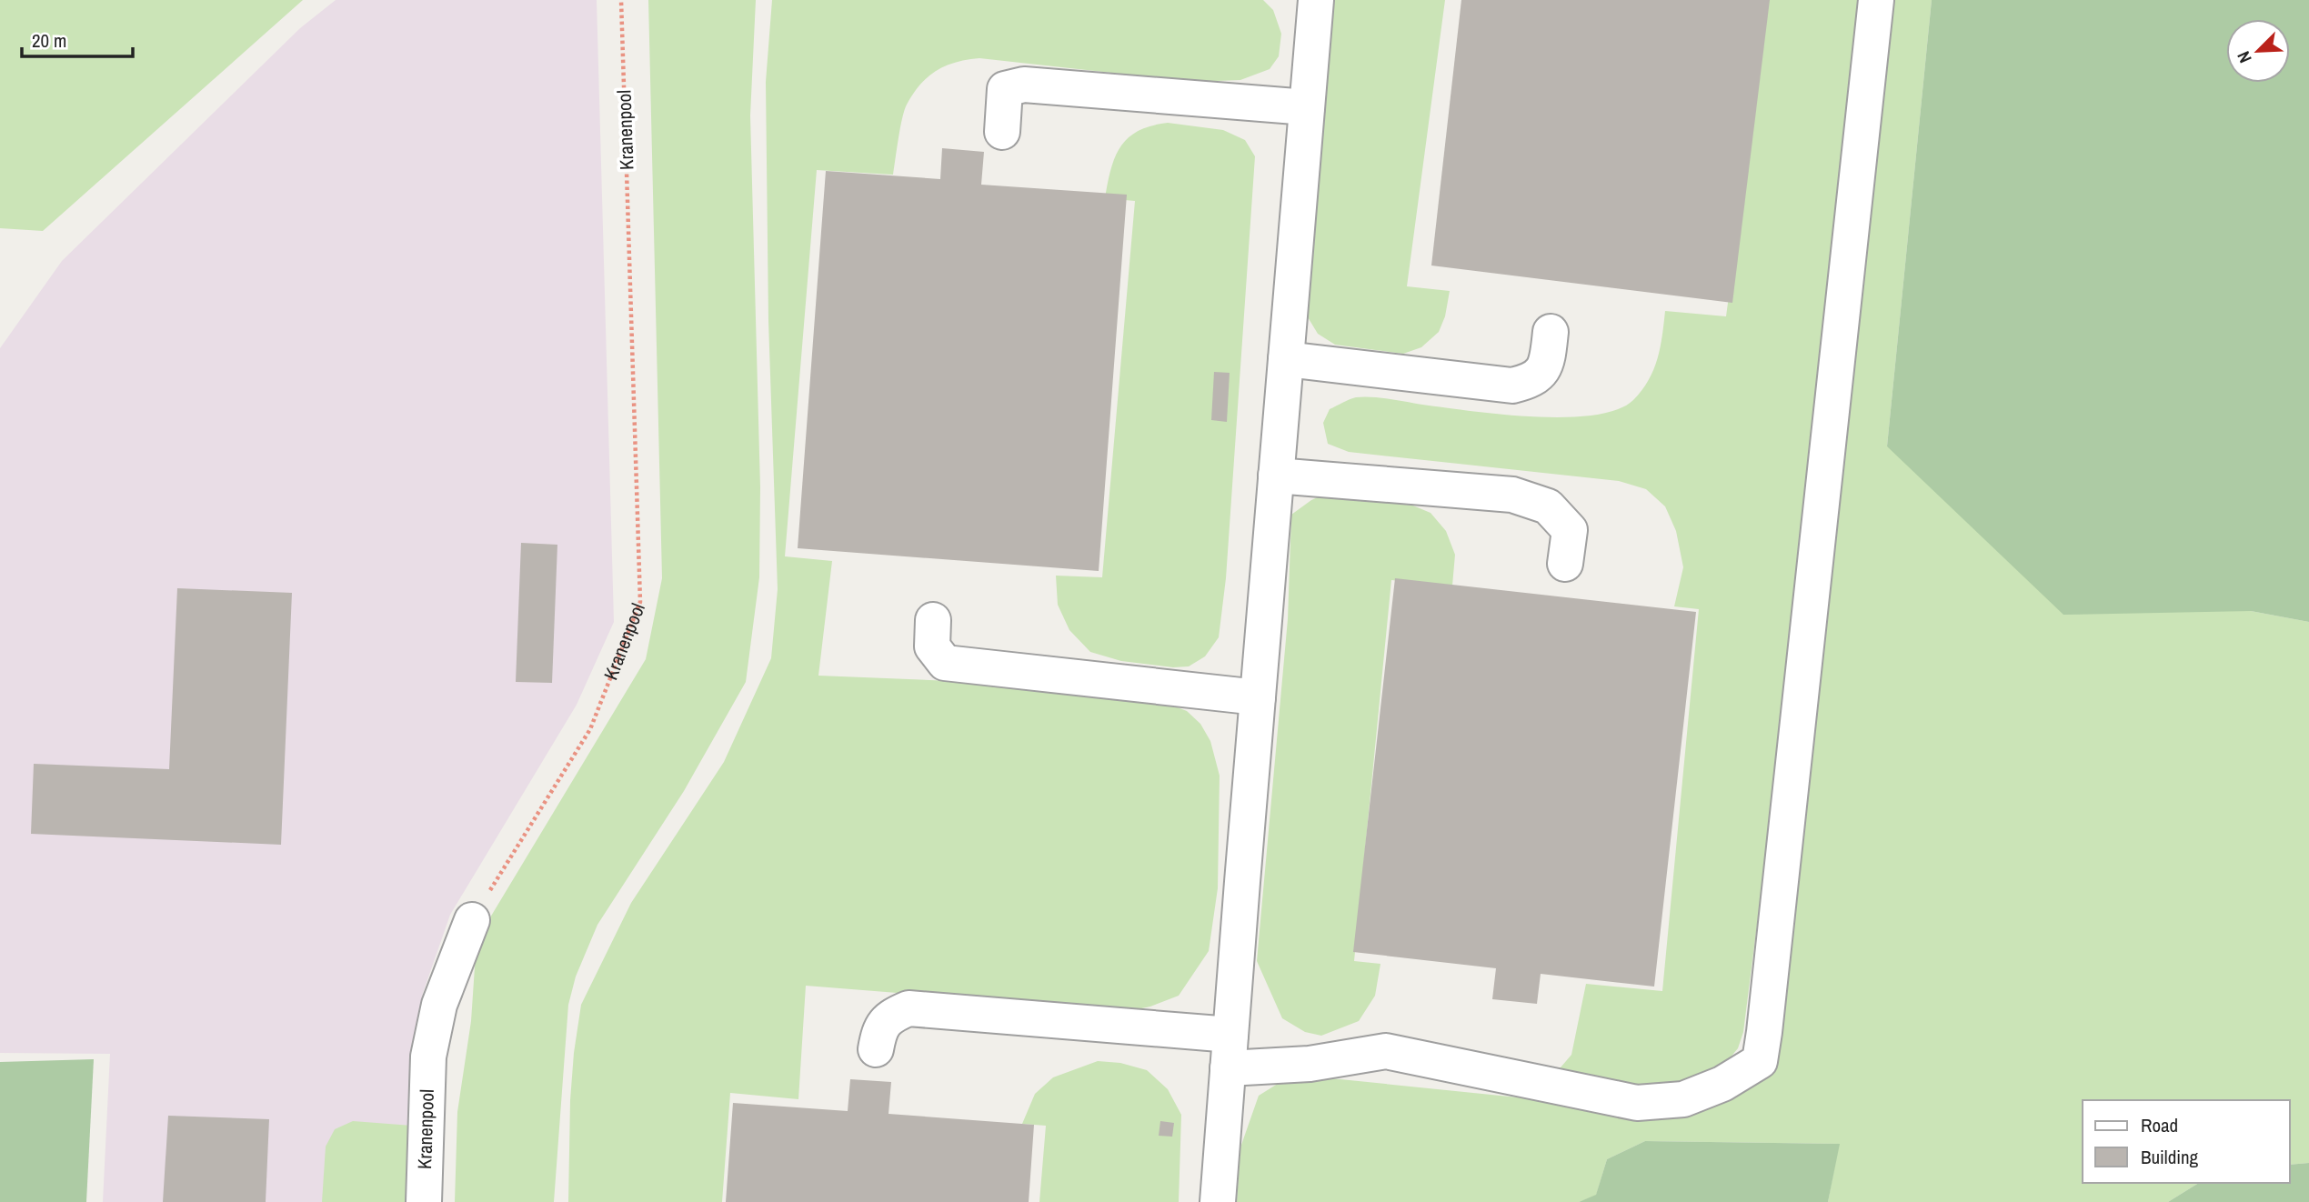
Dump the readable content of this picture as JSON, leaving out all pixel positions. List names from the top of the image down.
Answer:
{
  "streets": {
    "street": ["Kranenpool"]
  },
  "legend": ["Road", "Building"],
  "scale_bar": "20 m",
  "north": "bottom left"
}
